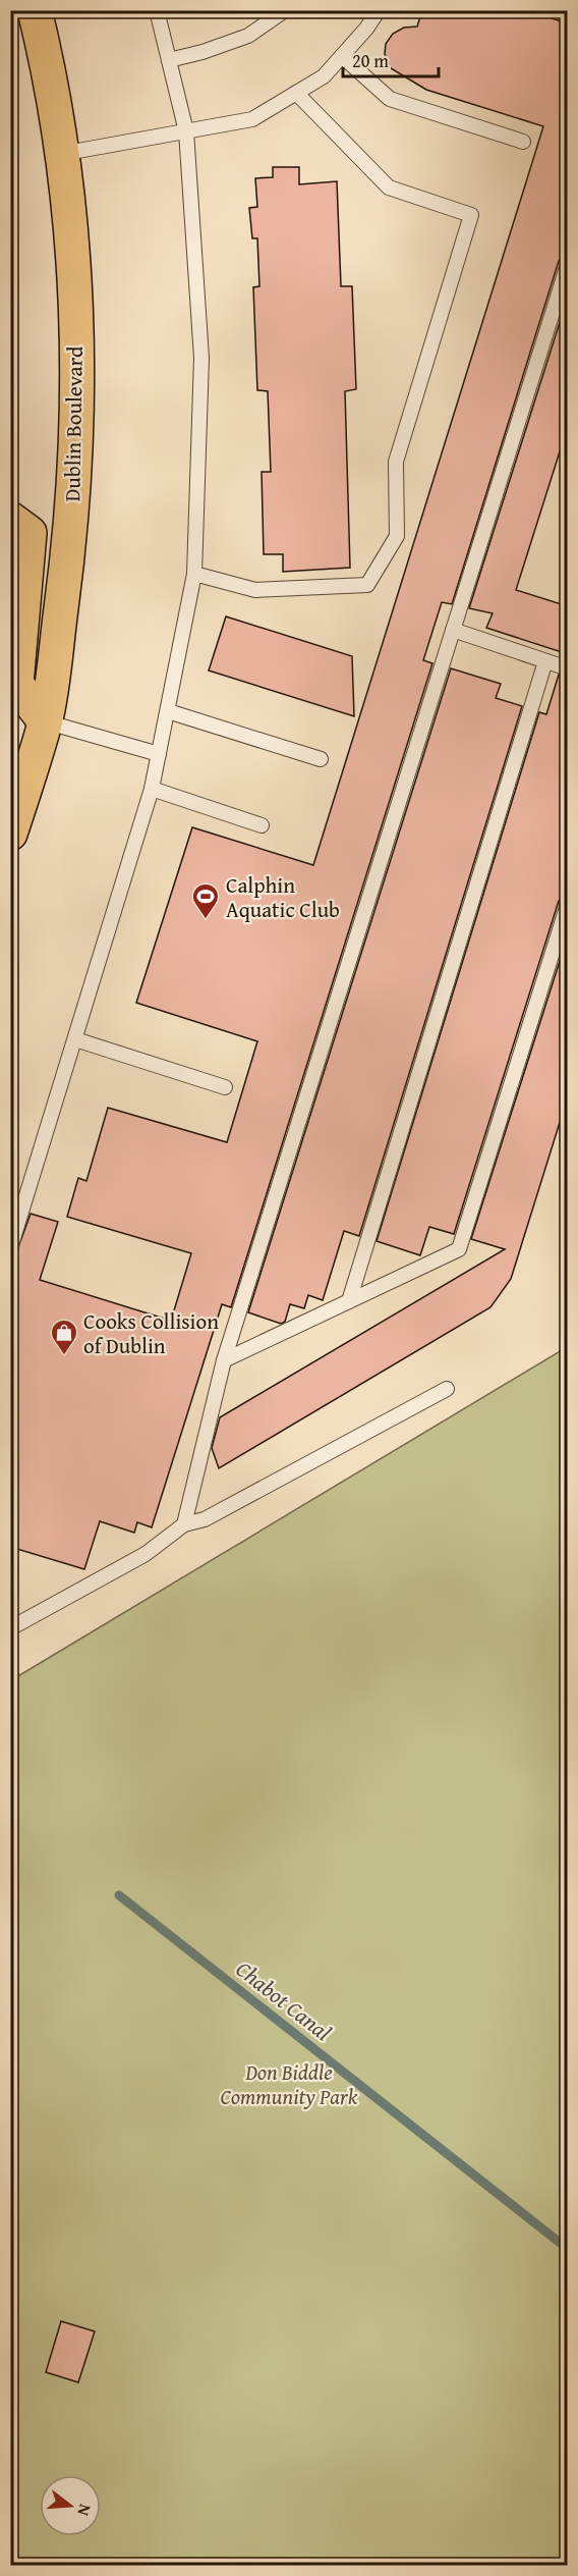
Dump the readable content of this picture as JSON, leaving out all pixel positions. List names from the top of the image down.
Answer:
{
  "streets": {
    "main road": ["Dublin Boulevard"]
  },
  "water": ["Chabot Canal"],
  "parks": ["Don Biddle Community Park"],
  "places": {
    "sports": ["Calphin Aquatic Club"],
    "shop": ["Cooks Collision of Dublin"]
  },
  "scale_bar": "20 m",
  "north": "right"
}
